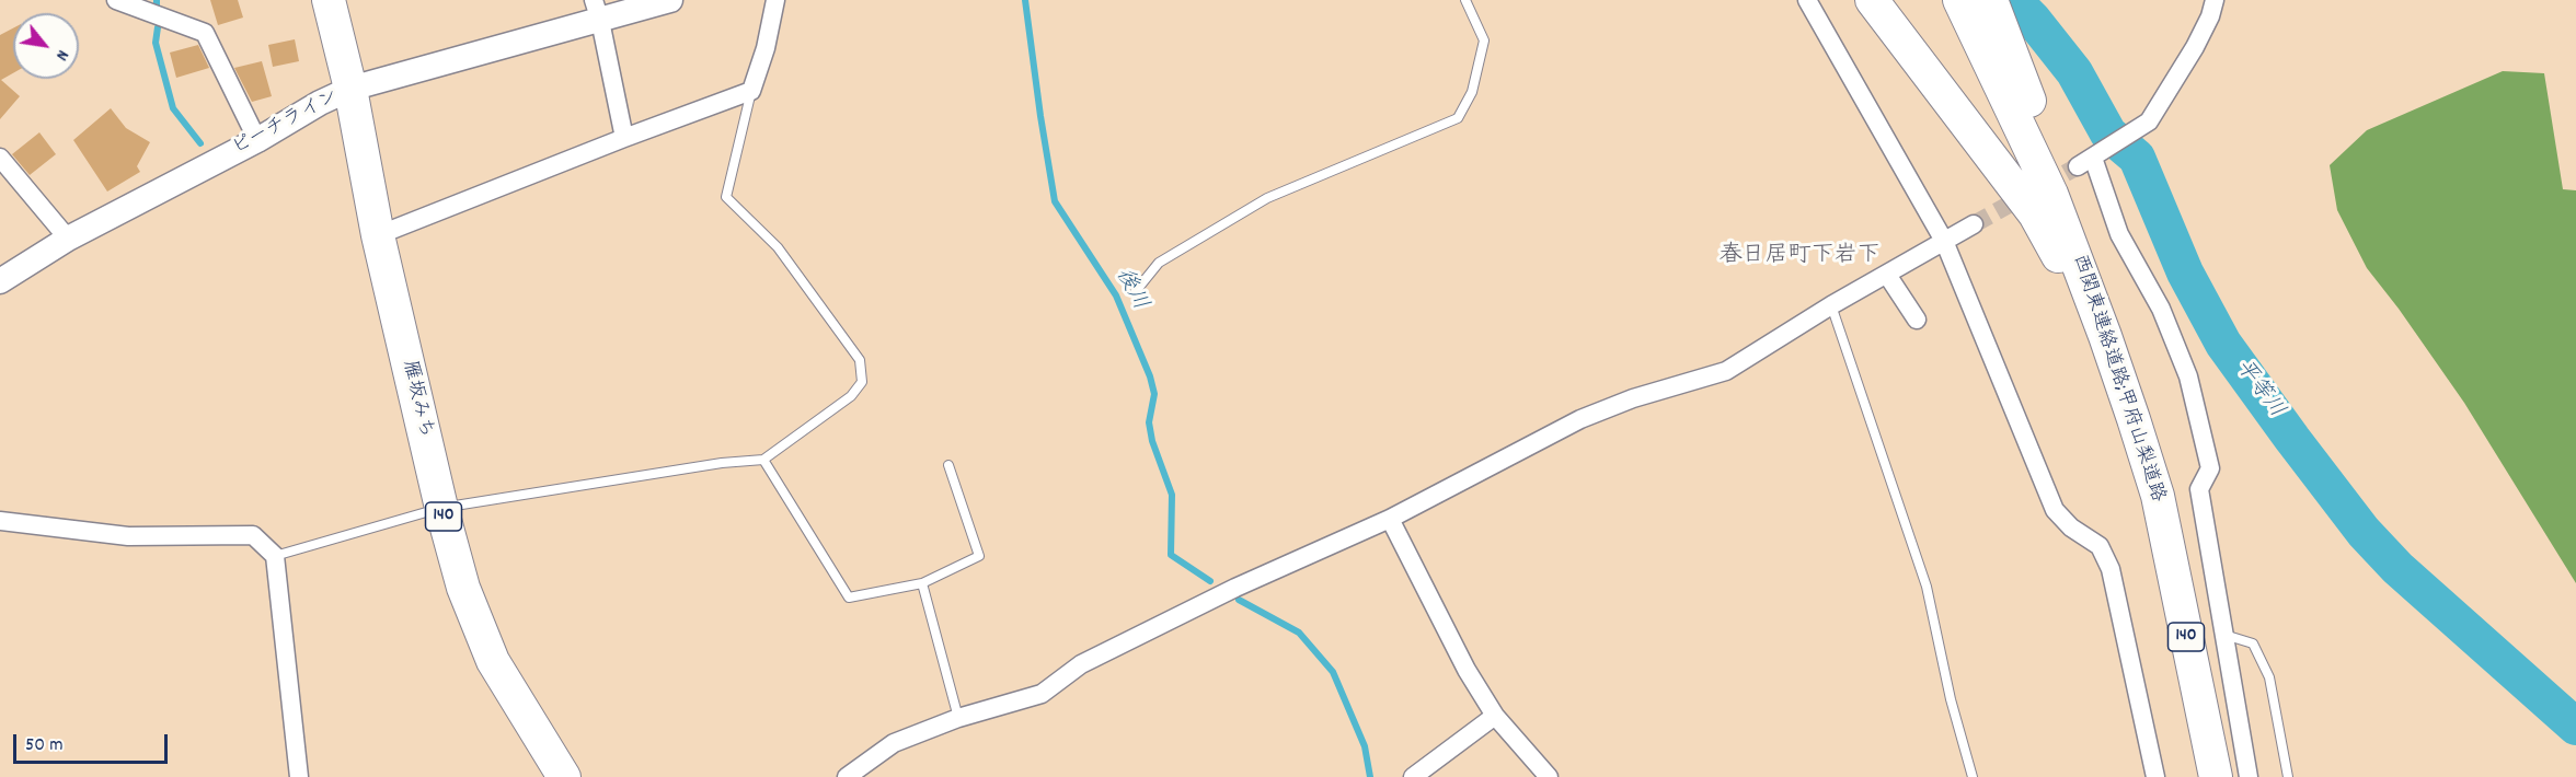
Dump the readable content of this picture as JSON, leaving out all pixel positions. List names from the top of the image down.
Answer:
{
  "streets": {
    "highway": ["西関東連絡道路;甲府山梨道路", "雁坂みち", "140"],
    "street": ["ピーチライン"]
  },
  "crossings": [
    ["ピーチライン", "雁坂みち"]
  ],
  "districts": ["春日居町下岩下"],
  "water": ["後川", "平等川"],
  "scale_bar": "50 m",
  "north": "bottom right"
}
